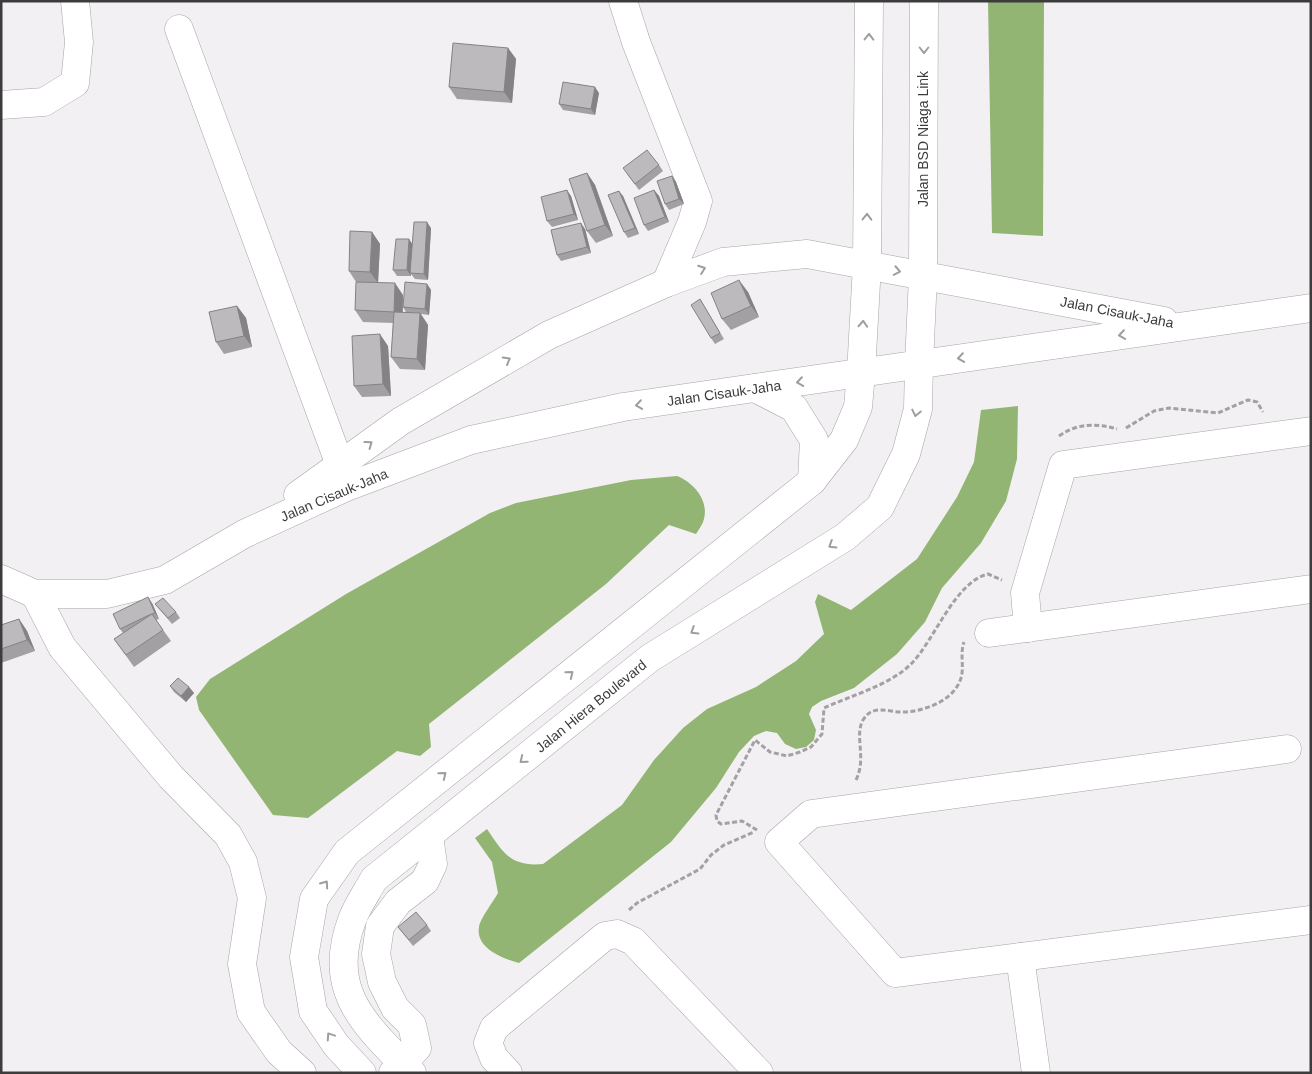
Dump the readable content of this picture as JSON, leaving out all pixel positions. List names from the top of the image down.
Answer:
{
  "streets": {
    "street": ["Jalan BSD Niaga Link", "Jalan Cisauk-Jaha", "Jalan Hiera Boulevard"]
  },
  "crossings": [
    ["Jalan BSD Niaga Link", "Jalan Cisauk-Jaha"],
    ["Jalan BSD Niaga Link", "Jalan Hiera Boulevard"],
    ["Jalan Cisauk-Jaha", "Jalan Hiera Boulevard"]
  ],
  "one_way": ["Jalan Hiera Boulevard"]
}
